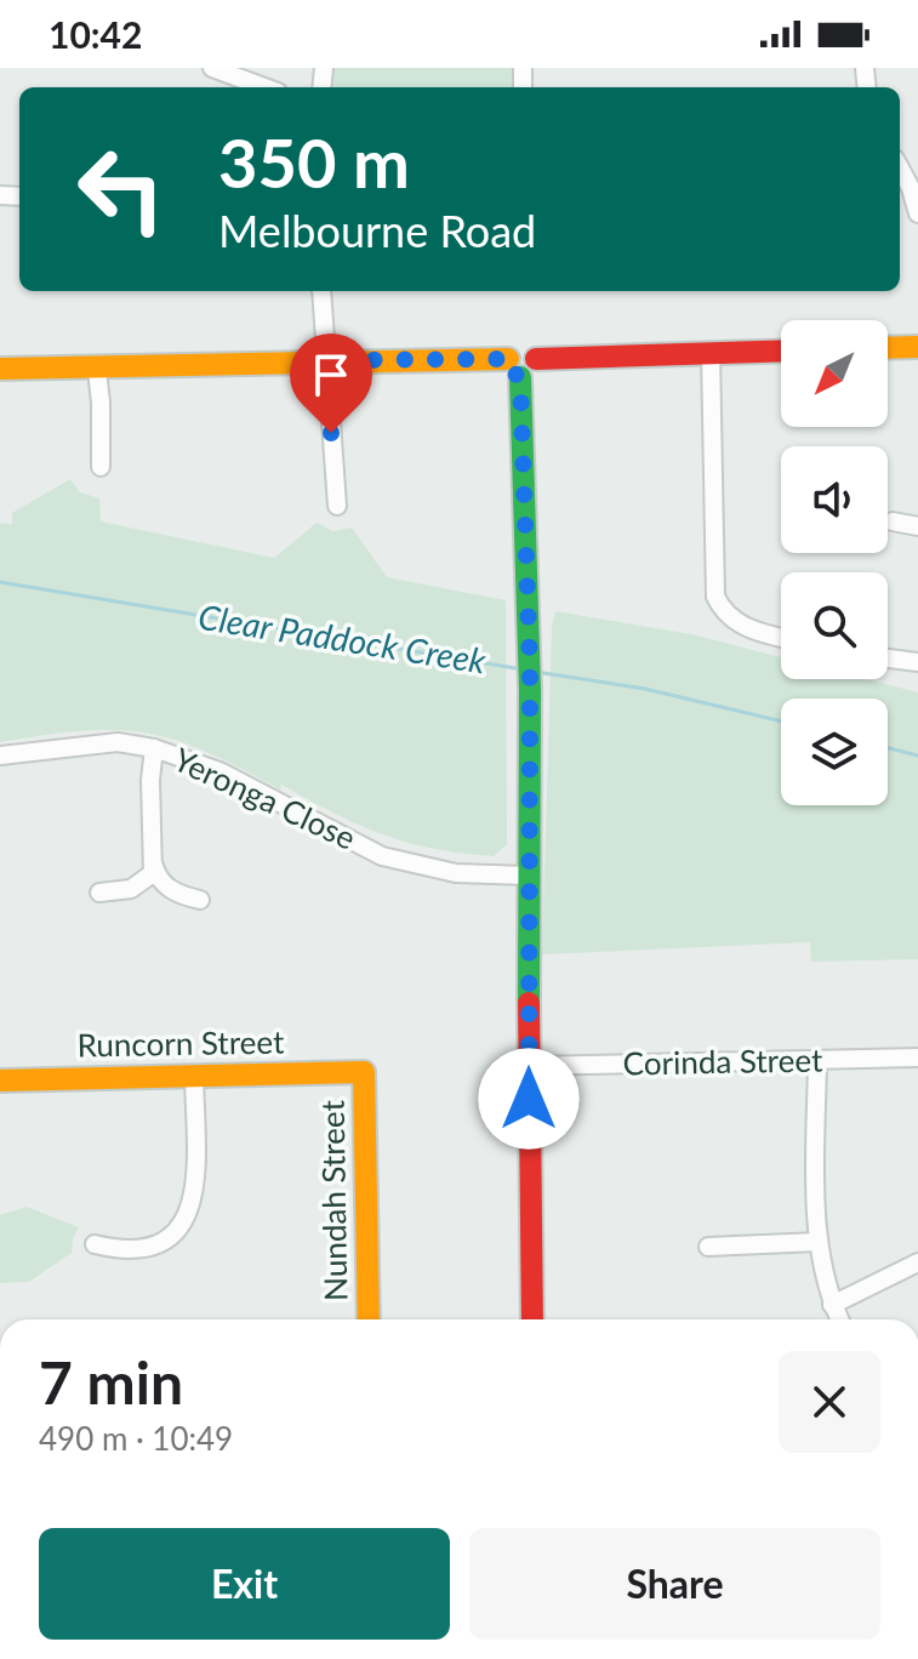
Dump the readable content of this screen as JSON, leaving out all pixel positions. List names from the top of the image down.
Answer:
{
  "streets": {
    "street": [
      "Yeronga Close",
      "Runcorn Street",
      "Corinda Street",
      "Nundah Street"
    ]
  },
  "crossings": [
    ["Runcorn Street", "Nundah Street"]
  ],
  "water": ["Clear Paddock Creek"],
  "north": "bottom left",
  "page": {
    "status": "10:42",
    "turn": ["350 m", "Melbourne Road"],
    "heading": ["7 min", "490 m · 10:49"],
    "buttons": ["Exit", "Share"]
  }
}
